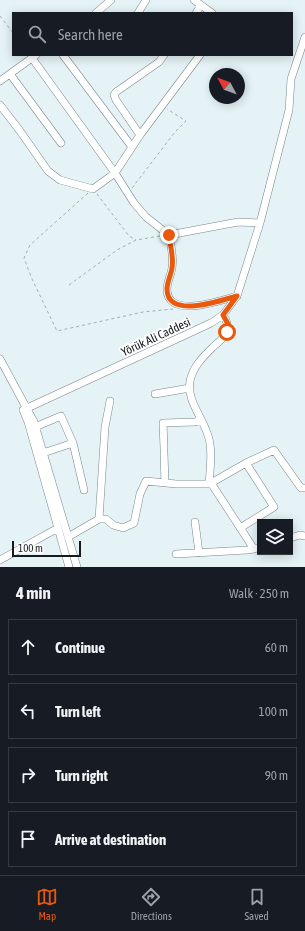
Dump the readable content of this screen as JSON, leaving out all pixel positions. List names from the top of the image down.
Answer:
{
  "streets": {
    "street": ["Yörük Ali Caddesi"]
  },
  "scale_bar": "100 m",
  "north": "top left",
  "page": {
    "search": "Search here",
    "scale": "100 m",
    "heading": ["4 min", "Walk · 250 m"],
    "list": [
      ["Continue", "60 m"],
      ["Turn left", "100 m"],
      ["Turn right", "90 m"],
      "Arrive at destination"
    ],
    "nav": ["Map", "Directions", "Saved"]
  }
}
